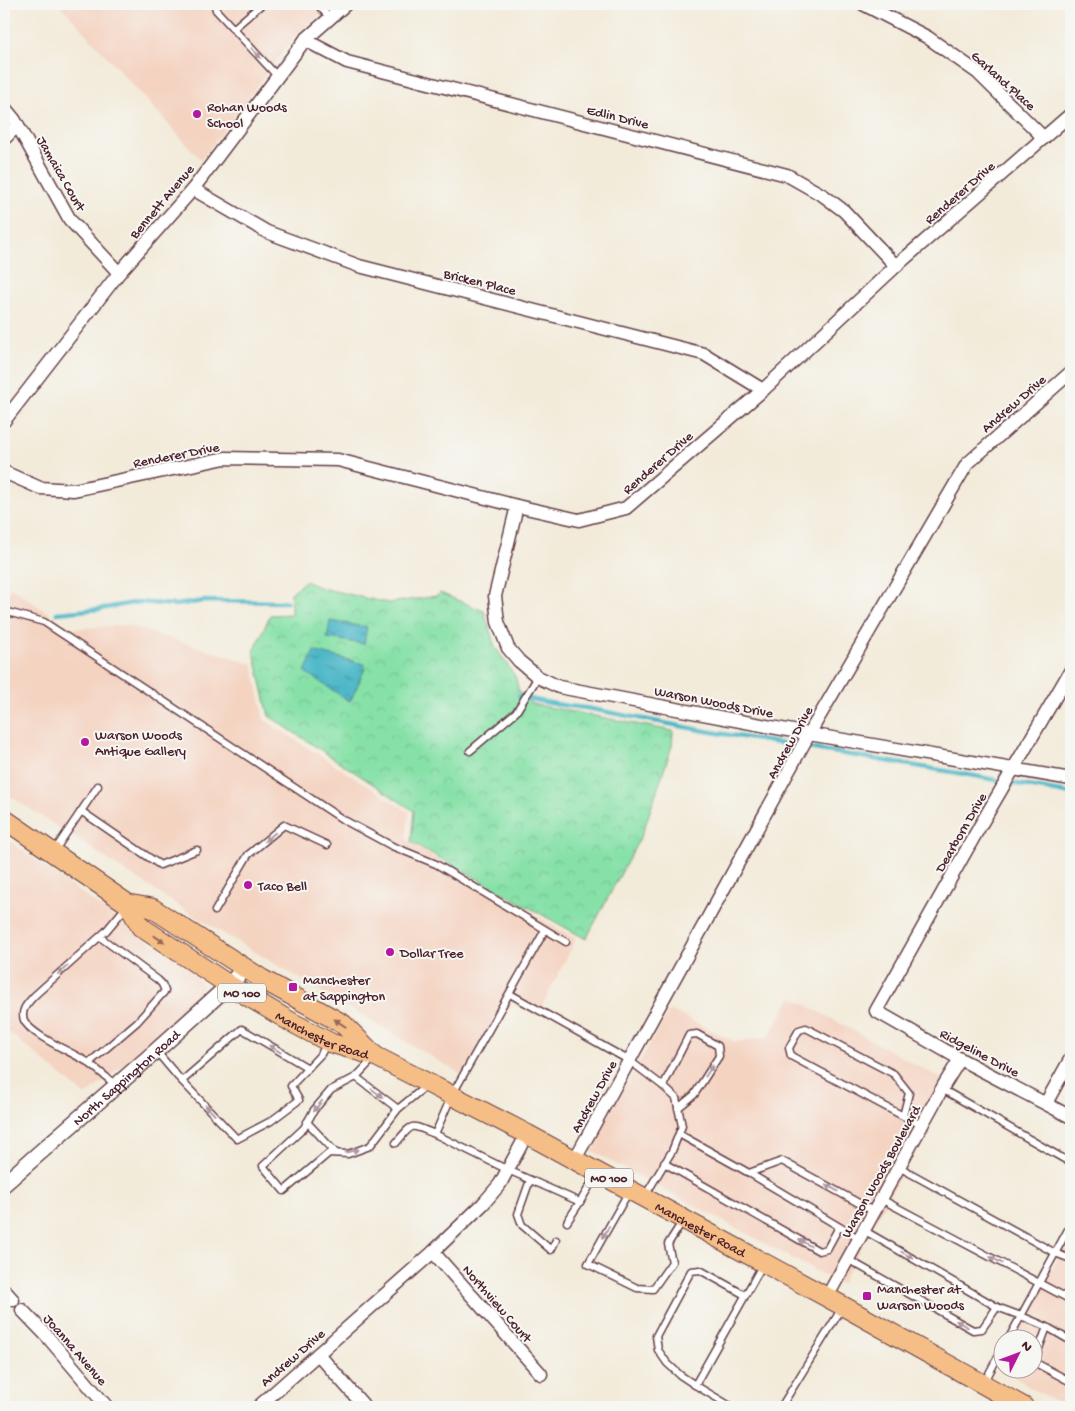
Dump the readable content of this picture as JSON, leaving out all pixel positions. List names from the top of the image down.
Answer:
{
  "streets": {
    "main road": ["MO 100", "Manchester Road"],
    "street": [
      "Garland Place",
      "Edlin Drive",
      "Jamaica Court",
      "Renderer Drive",
      "Bennett Avenue",
      "Bricken Place",
      "Andrew Drive",
      "Warson Woods Drive",
      "Dearborn Drive",
      "Ridgeline Drive",
      "North Sappington Road",
      "Warson Woods Boulevard",
      "Northview Court",
      "Joanna Avenue"
    ]
  },
  "crossings": [
    ["Garland Place", "Renderer Drive"],
    ["Edlin Drive", "Renderer Drive"],
    ["Edlin Drive", "Bennett Avenue"],
    ["Jamaica Court", "Bennett Avenue"],
    ["Renderer Drive", "Bricken Place"],
    ["Renderer Drive", "Warson Woods Drive"],
    ["Bennett Avenue", "Bricken Place"],
    ["Andrew Drive", "Warson Woods Drive"],
    ["Andrew Drive", "Manchester Road"],
    ["Andrew Drive", "Northview Court"],
    ["Warson Woods Drive", "Dearborn Drive"],
    ["Dearborn Drive", "Ridgeline Drive"],
    ["Manchester Road", "North Sappington Road"],
    ["Manchester Road", "Warson Woods Boulevard"],
    ["Ridgeline Drive", "Warson Woods Boulevard"]
  ],
  "places": {
    "other": [
      "Rohan Woods School",
      "Warson Woods Antique Gallery",
      "Taco Bell",
      "Dollar Tree"
    ],
    "transit": ["Manchester at Sappington", "Manchester at Warson Woods"]
  },
  "north": "top right"
}
